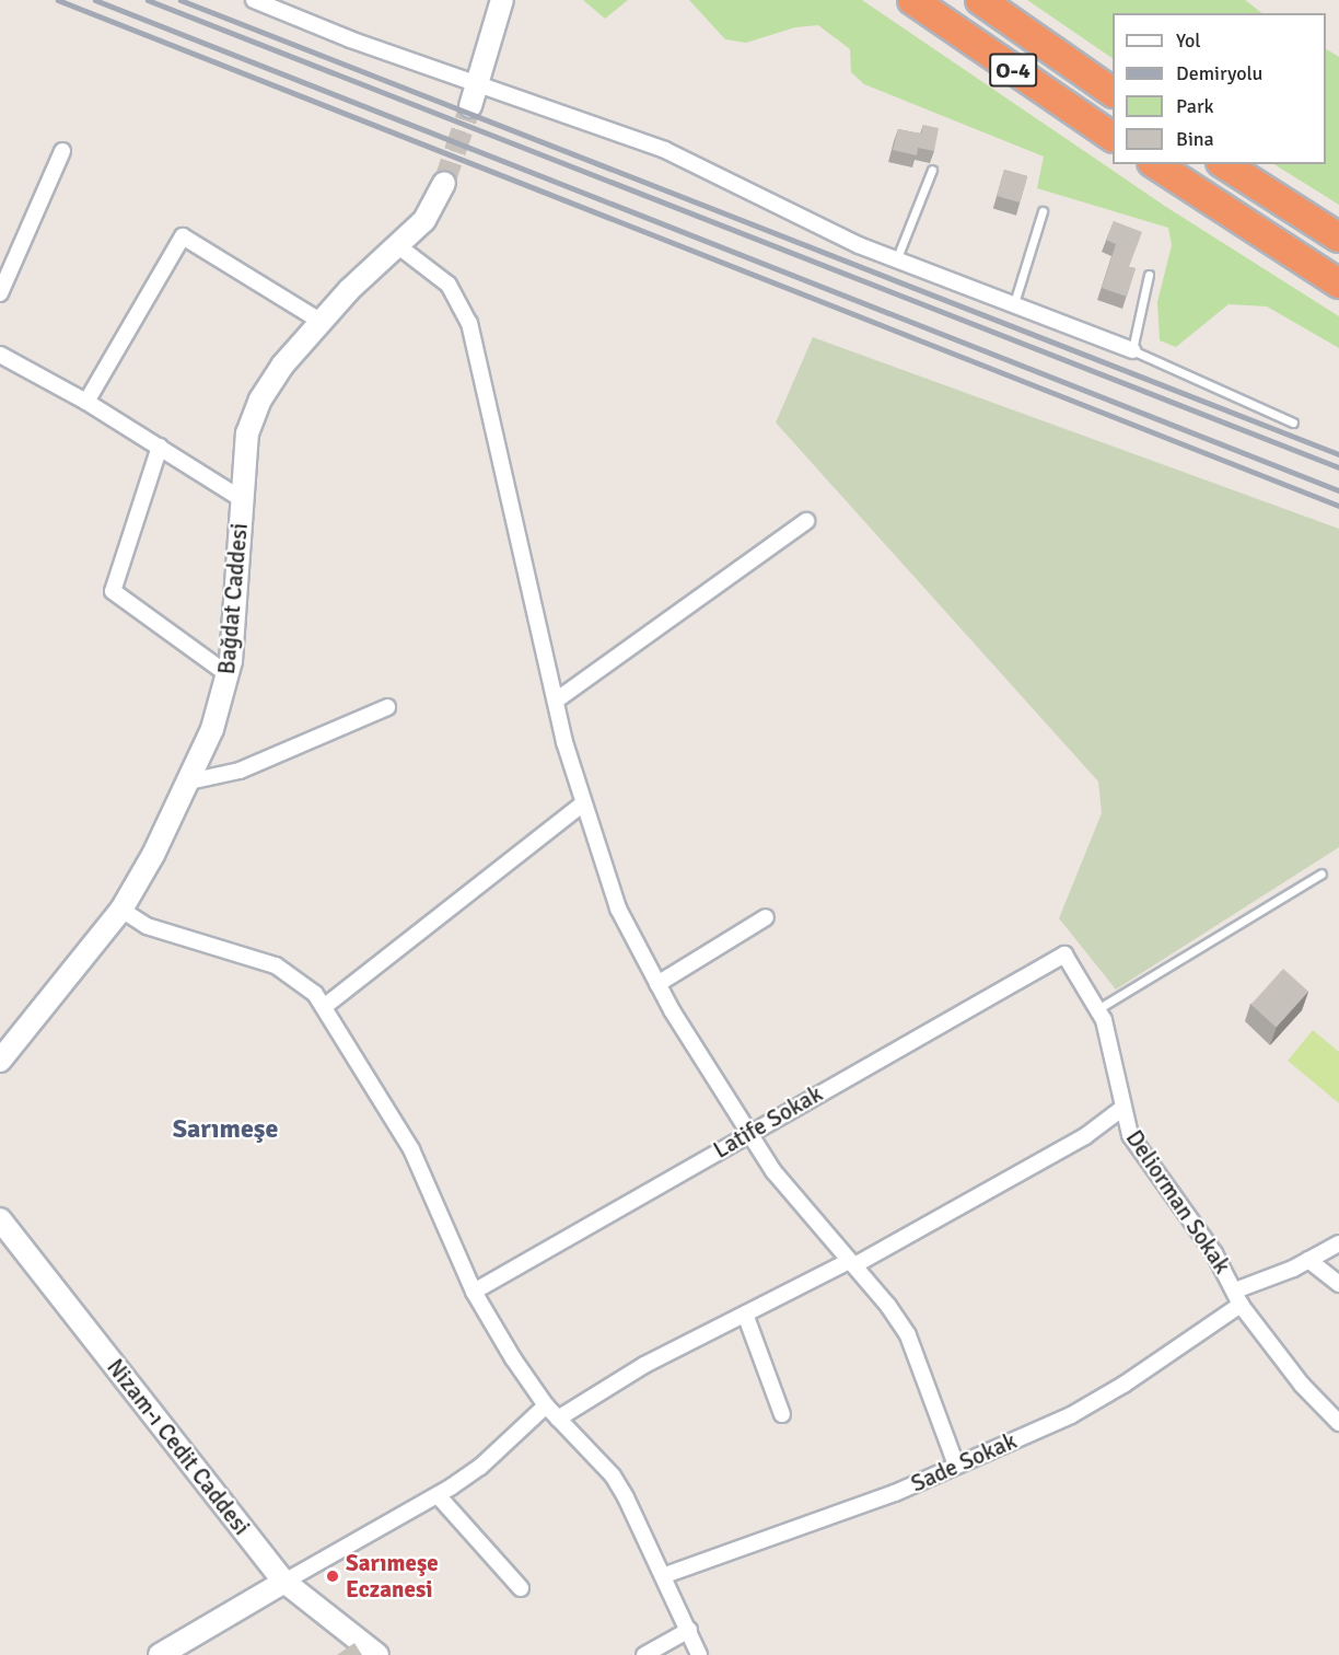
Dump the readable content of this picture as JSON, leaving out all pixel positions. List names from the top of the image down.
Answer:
{
  "streets": {
    "highway": ["O-4"],
    "street": [
      "Bağdat Caddesi",
      "Latife Sokak",
      "Deliorman Sokak",
      "Nizam-ı Cedit Caddesi",
      "Sade Sokak"
    ]
  },
  "crossings": [
    ["Latife Sokak", "Deliorman Sokak"],
    ["Deliorman Sokak", "Sade Sokak"]
  ],
  "districts": ["Sarımeşe"],
  "places": ["Sarımeşe Eczanesi"],
  "legend": [
    "Yol",
    "Demiryolu",
    "Park",
    "Bina"
  ]
}
